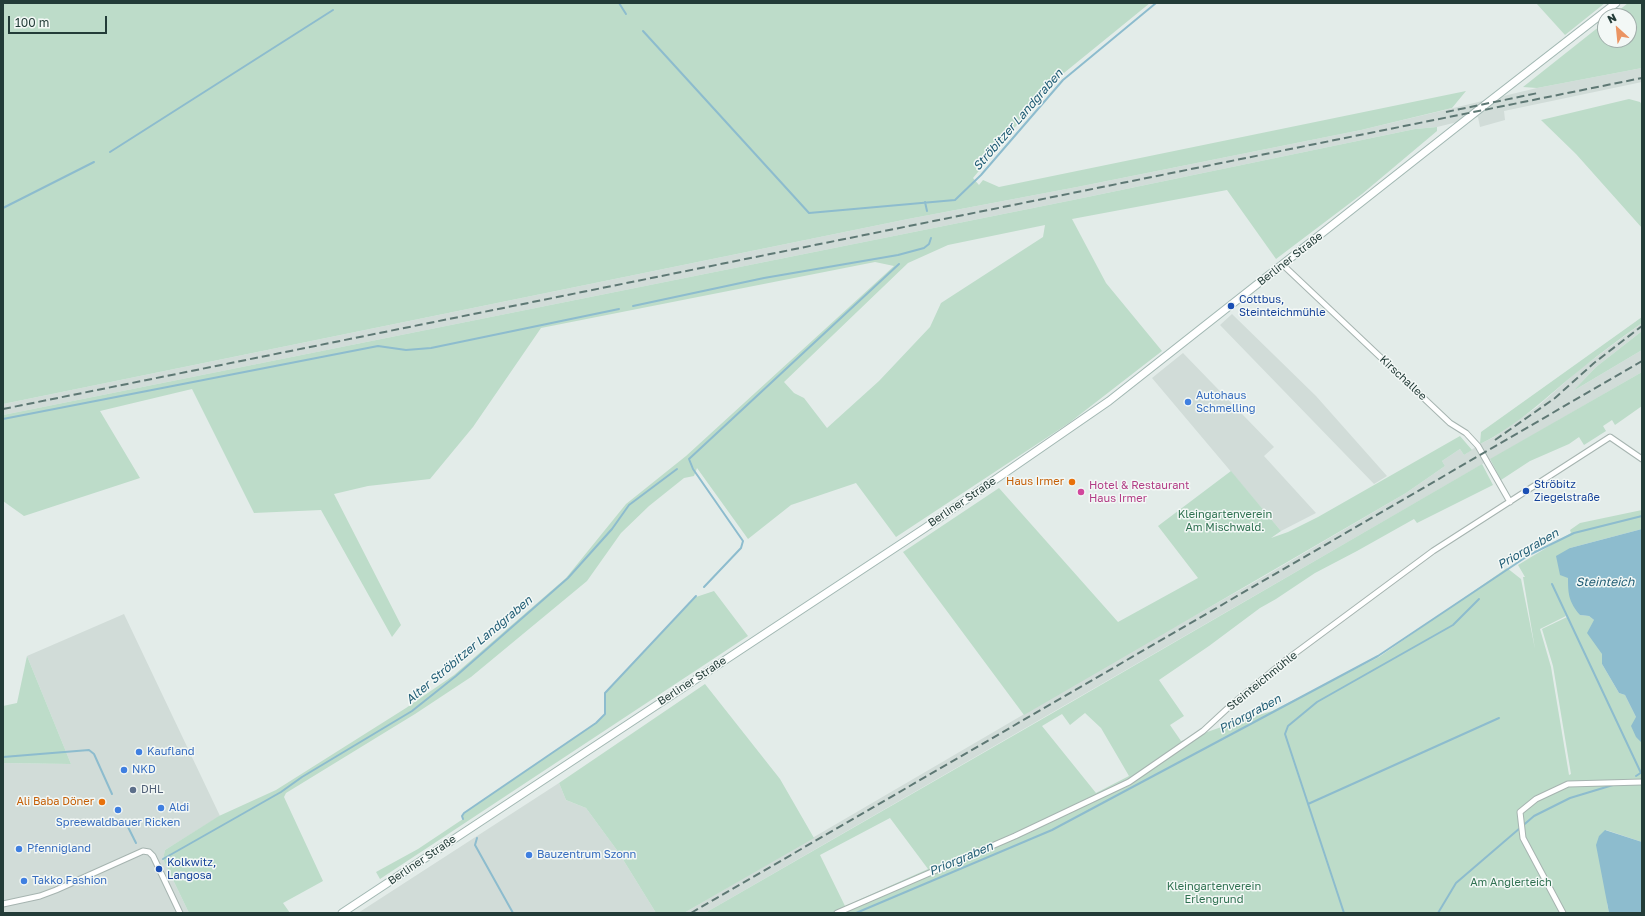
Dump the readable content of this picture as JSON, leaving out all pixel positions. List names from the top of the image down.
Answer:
{
  "streets": {
    "main road": ["Berliner Straße"],
    "street": ["Kirschallee", "Steinteichmühle"]
  },
  "crossings": [
    ["Berliner Straße", "Kirschallee"],
    ["Kirschallee", "Steinteichmühle"]
  ],
  "water": [
    "Ströbitzer Landgraben",
    "Priorgraben",
    "Steinteich",
    "Alter Ströbitzer Landgraben"
  ],
  "parks": ["Kleingartenverein Am Mischwald.", "Am Anglerteich", "Kleingartenverein Erlengrund"],
  "places": [
    "Cottbus, Steinteichmühle",
    "Autohaus Schmelling",
    "Haus Irmer",
    "Ströbitz Ziegelstraße",
    "Hotel & Restaurant Haus Irmer",
    "Kaufland",
    "NKD",
    "DHL",
    "Ali Baba Döner",
    "Aldi",
    "Spreewaldbauer Ricken",
    "Pfennigland",
    "Bauzentrum Szonn",
    "Kolkwitz, Langosa",
    "Takko Fashion"
  ],
  "scale_bar": "100 m",
  "north": "top left"
}
